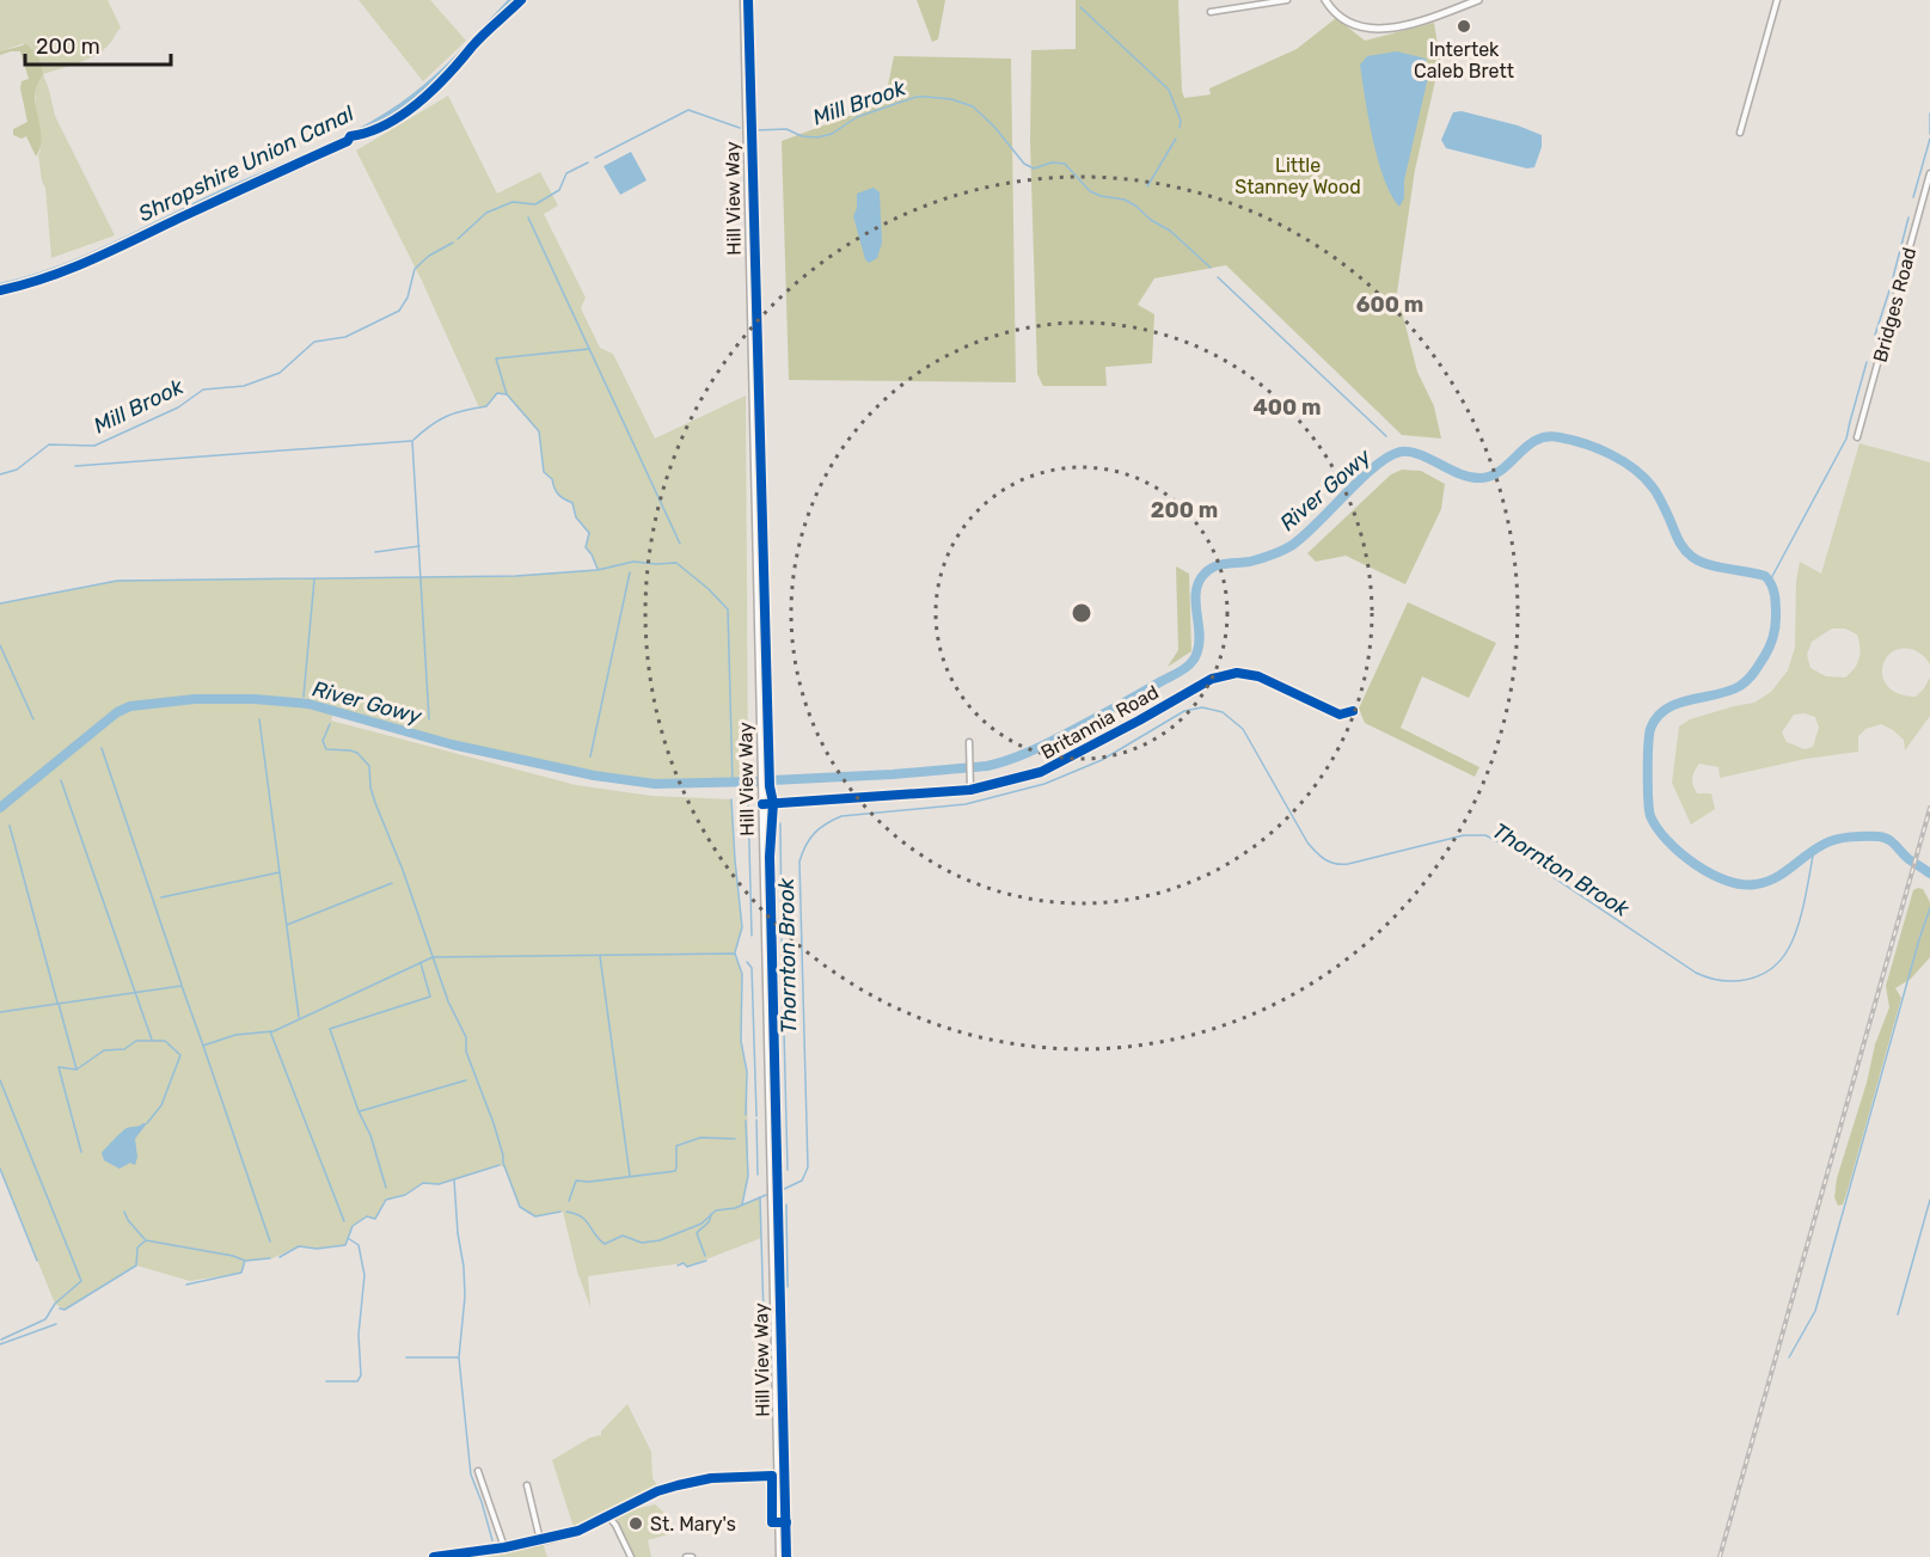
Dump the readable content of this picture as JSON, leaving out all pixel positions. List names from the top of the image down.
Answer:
{
  "streets": {
    "main road": ["Hill View Way"],
    "street": ["Bridges Road", "Britannia Road"]
  },
  "crossings": [
    ["Hill View Way", "Britannia Road"]
  ],
  "water": [
    "Mill Brook",
    "Shropshire Union Canal",
    "River Gowy",
    "Thornton Brook"
  ],
  "parks": ["Little Stanney Wood"],
  "places": ["Intertek Caleb Brett", "St. Mary's"],
  "scale_bar": "200 m",
  "rings": ["600 m", "400 m", "200 m"]
}
